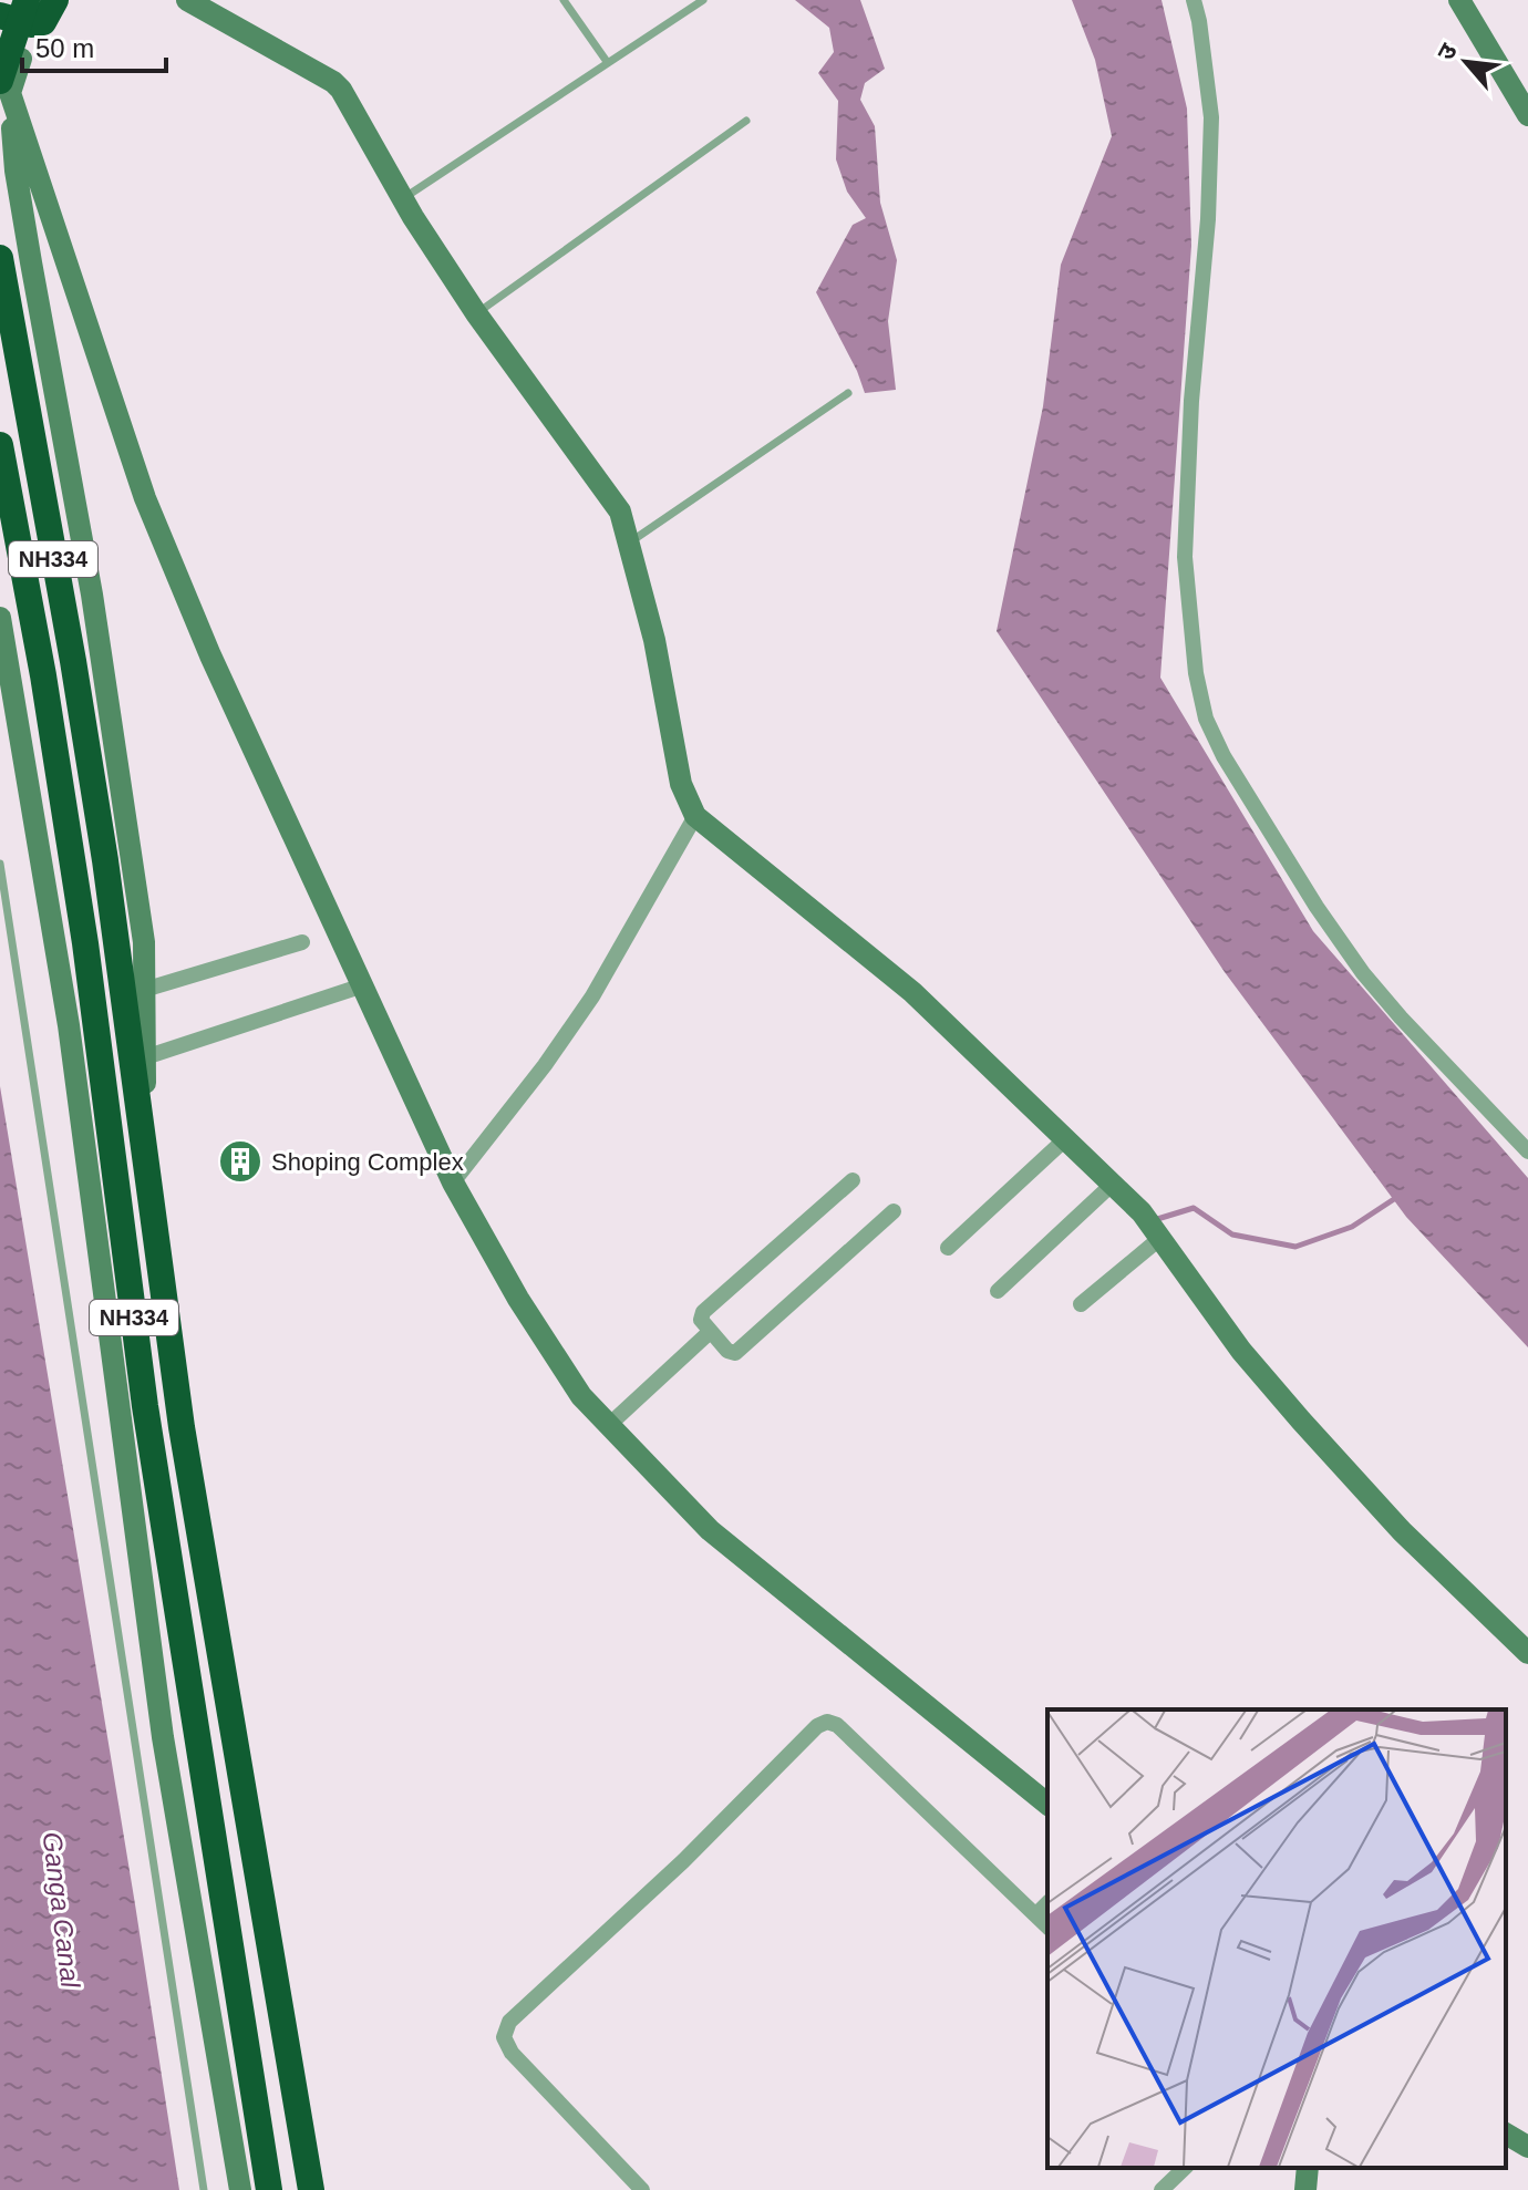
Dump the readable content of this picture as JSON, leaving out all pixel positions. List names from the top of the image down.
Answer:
{
  "streets": {
    "highway": ["NH334"]
  },
  "water": ["Ganga Canal"],
  "places": {
    "building": ["Shoping Complex"]
  },
  "scale_bar": "50 m",
  "north": "top left"
}
